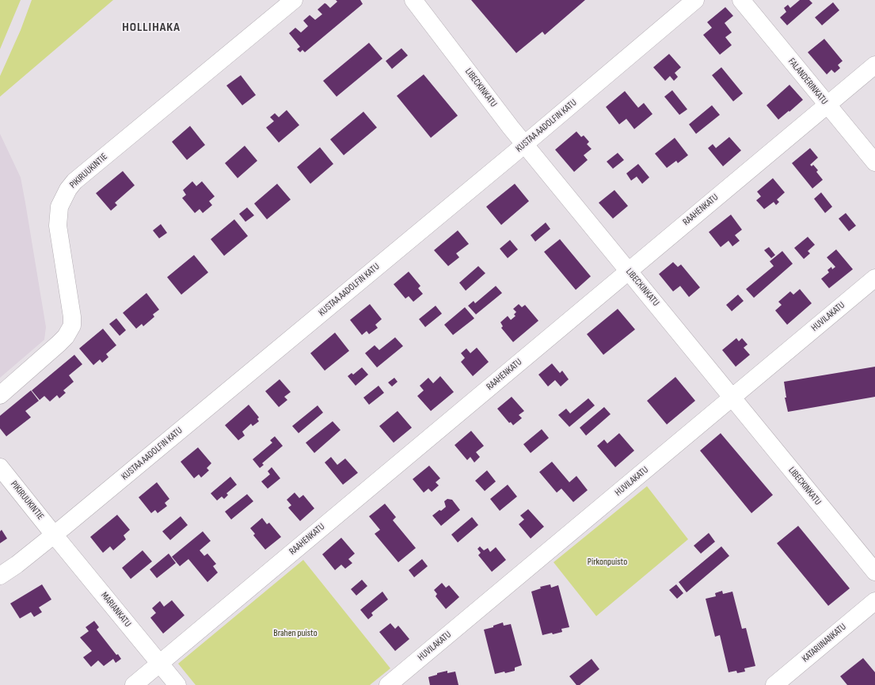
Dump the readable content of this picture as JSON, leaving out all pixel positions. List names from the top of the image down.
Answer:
{
  "streets": {
    "street": [
      "FALANDERINKATU",
      "LIBECKINKATU",
      "KUSTAA AADOLFIN KATU",
      "PIKIRUUKINTIE",
      "RAAHENKATU",
      "HUVILAKATU",
      "MARIANKATU",
      "KATARIINANKATU"
    ]
  },
  "crossings": [
    ["FALANDERINKATU", "RAAHENKATU"],
    ["LIBECKINKATU", "KUSTAA AADOLFIN KATU"],
    ["LIBECKINKATU", "RAAHENKATU"],
    ["LIBECKINKATU", "HUVILAKATU"],
    ["KUSTAA AADOLFIN KATU", "PIKIRUUKINTIE"],
    ["KUSTAA AADOLFIN KATU", "MARIANKATU"],
    ["PIKIRUUKINTIE", "MARIANKATU"],
    ["RAAHENKATU", "MARIANKATU"]
  ],
  "districts": ["HOLLIHAKA"],
  "parks": ["Pirkonpuisto", "Brahen puisto"]
}
